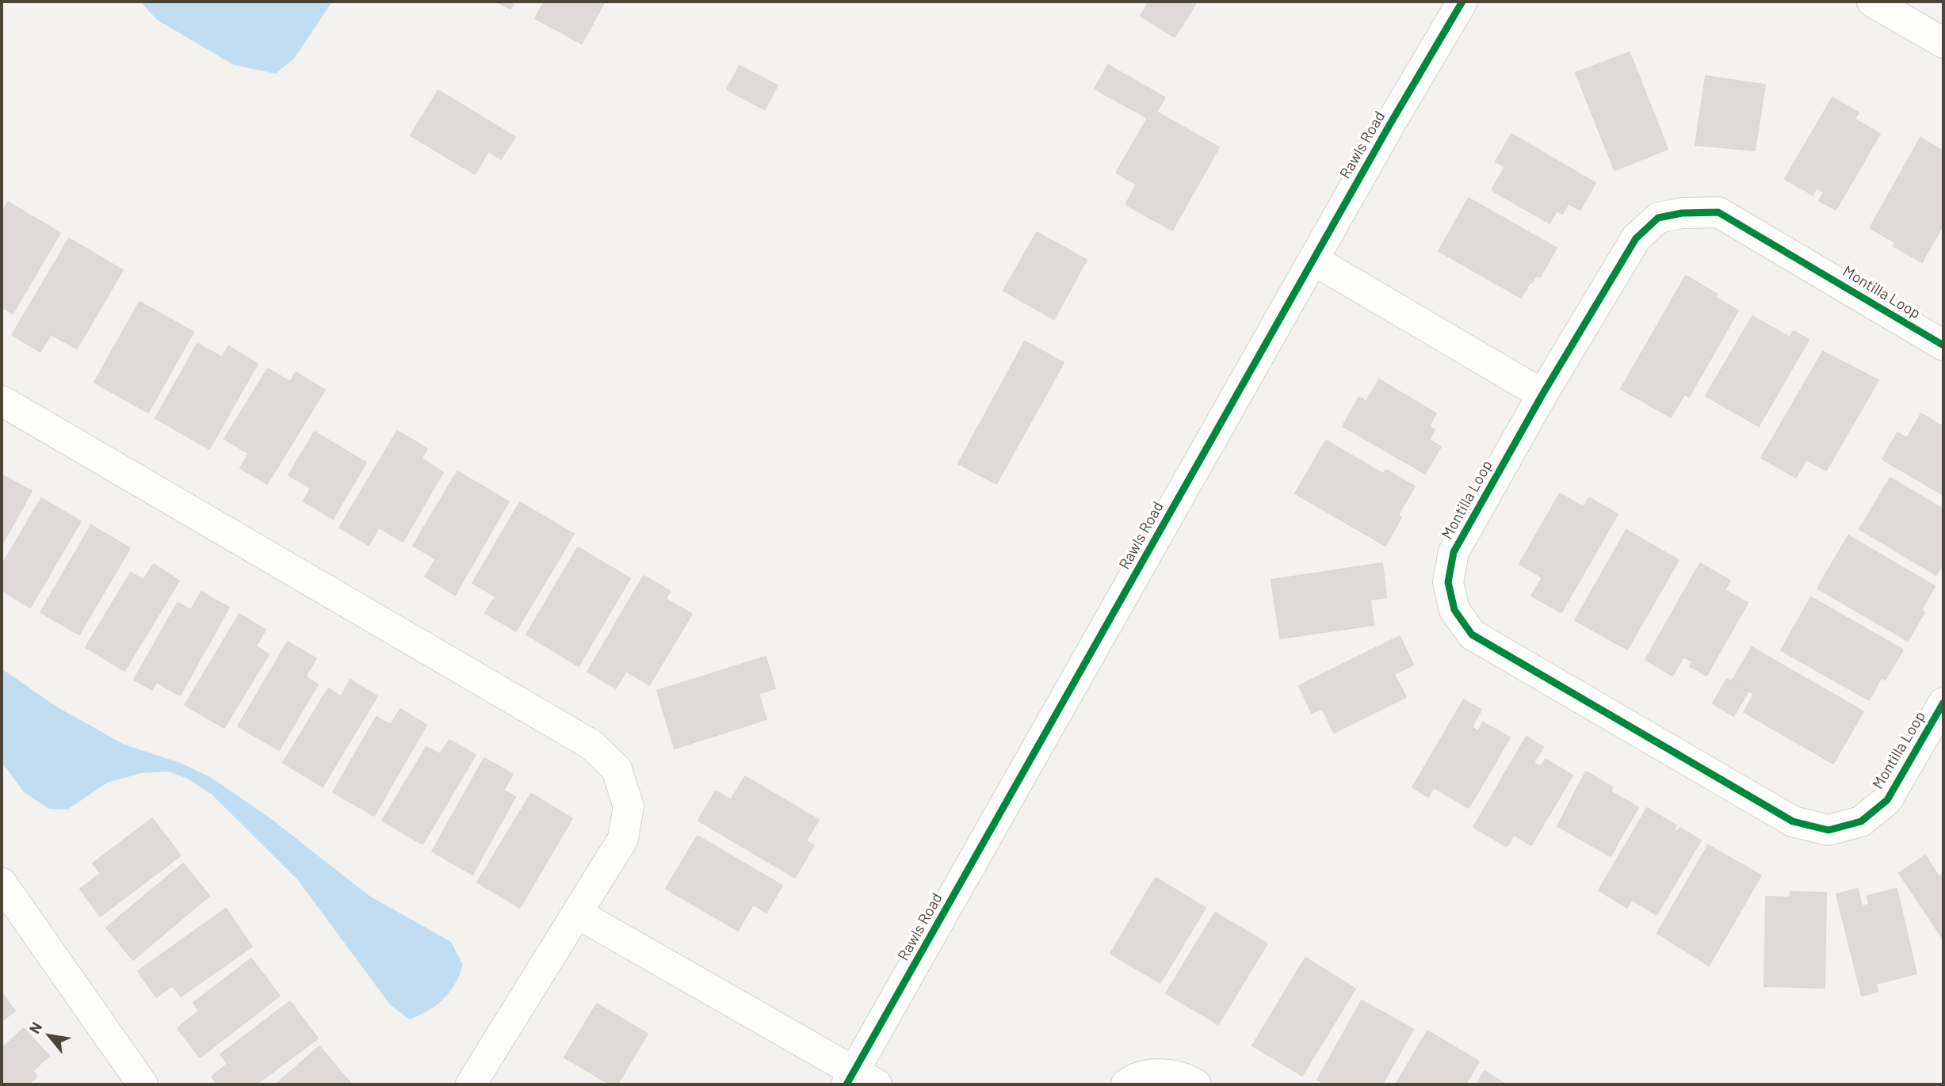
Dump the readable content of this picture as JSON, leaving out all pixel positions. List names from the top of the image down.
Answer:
{
  "streets": {
    "street": ["Rawls Road", "Montilla Loop"]
  },
  "north": "top left"
}
